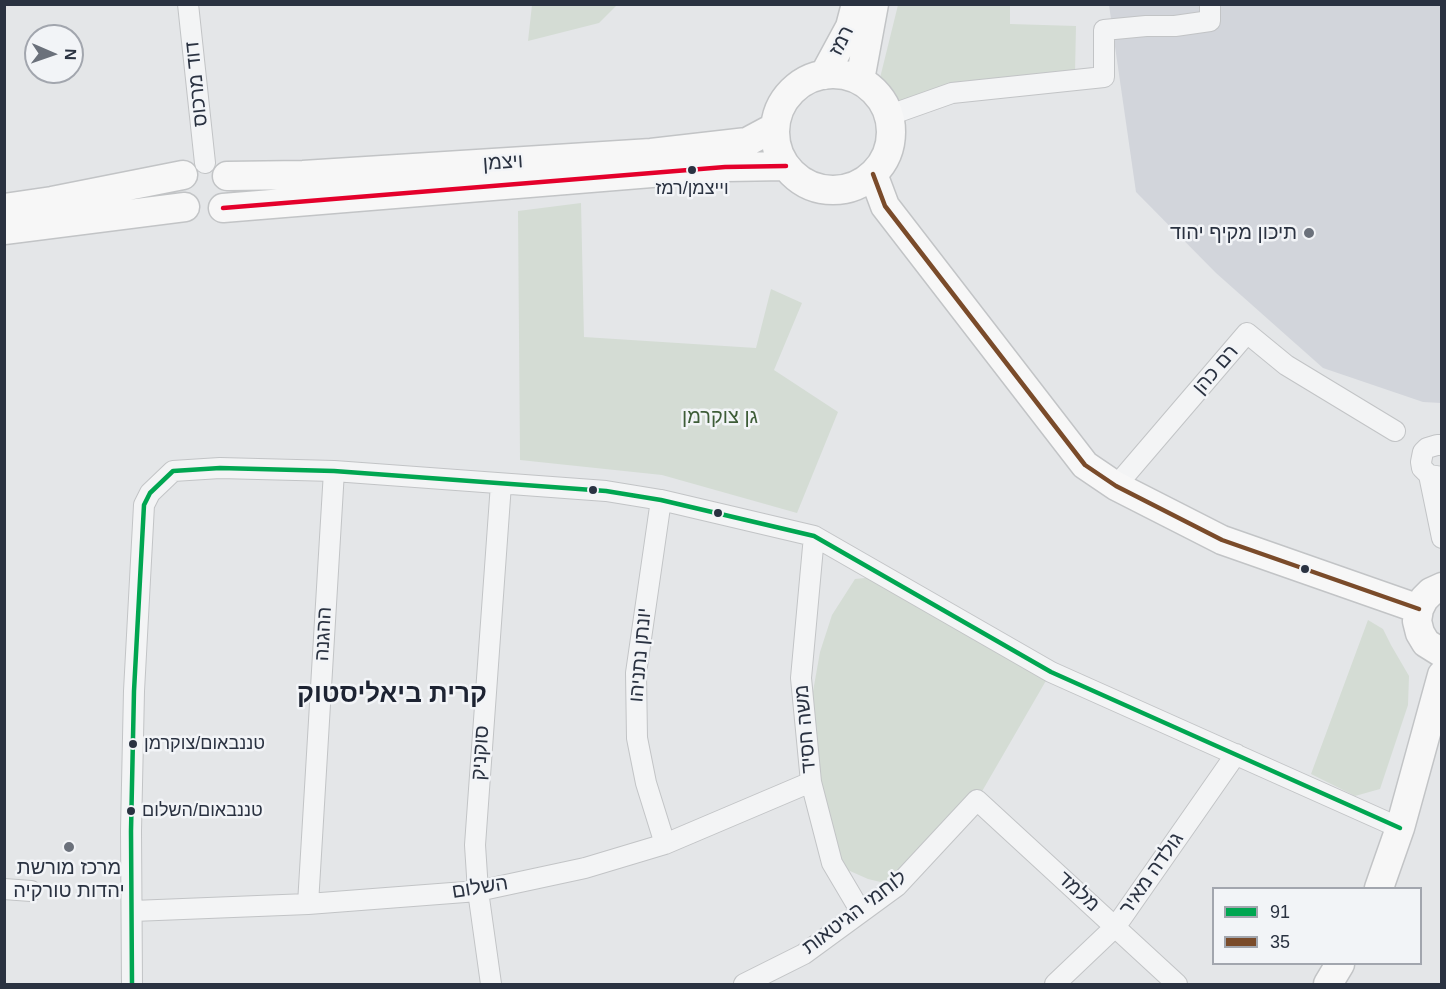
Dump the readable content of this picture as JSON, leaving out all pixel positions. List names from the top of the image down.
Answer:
{
  "streets": {
    "street": [
      "רמז",
      "דוד מרכוס",
      "ויצמן",
      "רם כהן",
      "ההגנה",
      "יונתן נתניהו",
      "משה חסיד",
      "סוקניק",
      "גולדה מאיר",
      "השלום",
      "מלמד",
      "לוחמי הגיטאות"
    ]
  },
  "crossings": [
    ["רמז", "ויצמן"],
    ["דוד מרכוס", "ויצמן"],
    ["ההגנה", "השלום"],
    ["יונתן נתניהו", "השלום"],
    ["משה חסיד", "השלום"],
    ["משה חסיד", "לוחמי הגיטאות"],
    ["סוקניק", "השלום"],
    ["גולדה מאיר", "מלמד"],
    ["מלמד", "לוחמי הגיטאות"]
  ],
  "districts": ["קרית ביאליסטוק"],
  "parks": ["גן צוקרמן"],
  "places": [
    "וייצמן/רמז",
    "תיכון מקיף יהוד",
    "טננבאום/צוקרמן",
    "טננבאום/השלום",
    "מרכז מורשת יהדות טורקיה"
  ],
  "lines": ["transit line 35", "transit line 91"],
  "legend": ["91", "35"],
  "north": "right"
}
